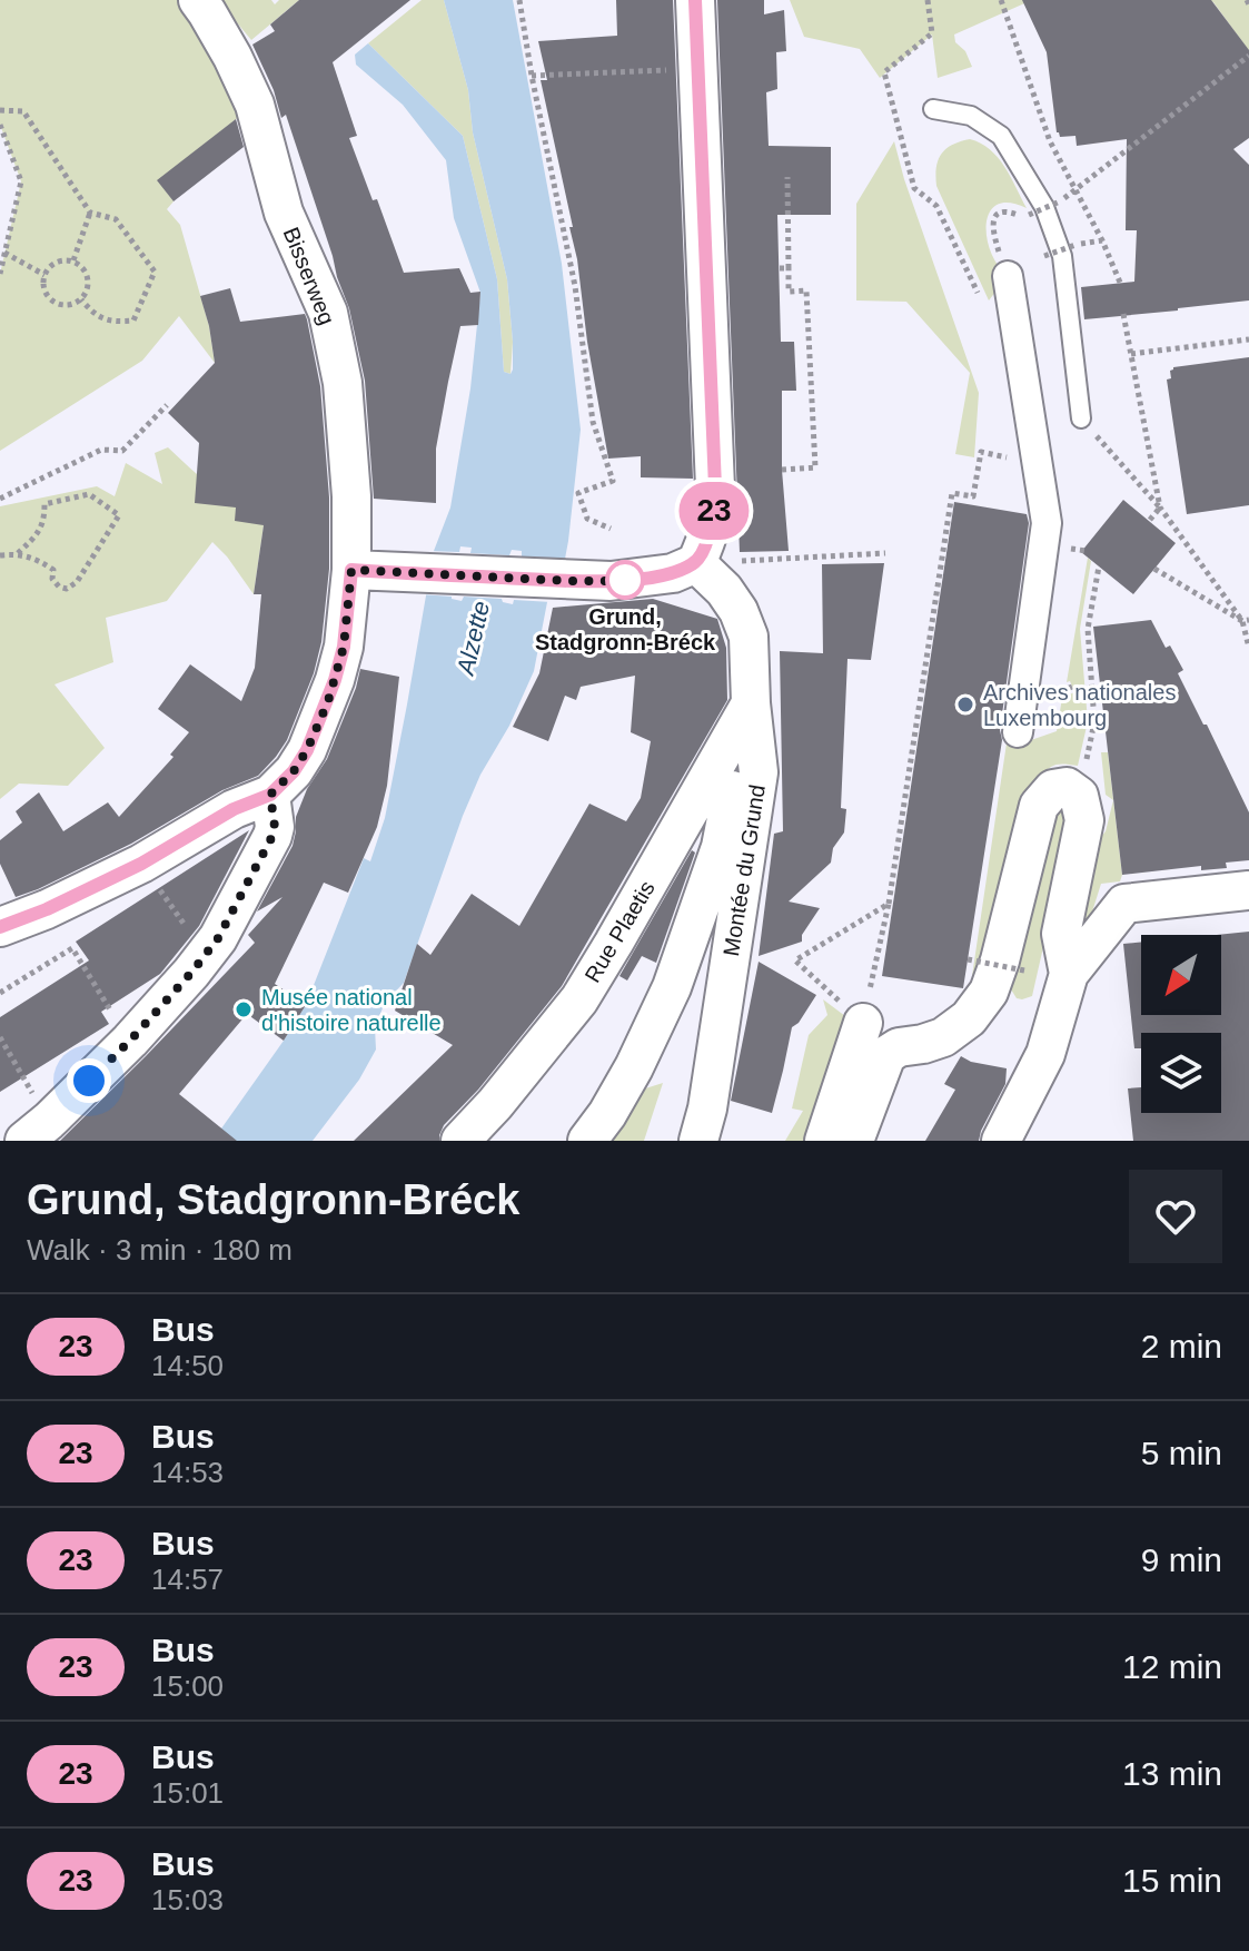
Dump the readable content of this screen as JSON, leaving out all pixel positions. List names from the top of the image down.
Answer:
{
  "streets": {
    "street": ["Bisserweg", "Montée du Grund", "Rue Plaetis"]
  },
  "crossings": [
    ["Montée du Grund", "Rue Plaetis"]
  ],
  "water": ["Alzette"],
  "places": ["Grund, Stadgronn-Bréck", "Archives nationales Luxembourg", "Musée national d'histoire naturelle"],
  "lines": ["bus line 23"],
  "north": "bottom left",
  "page": {
    "on_map": "23",
    "heading": ["Grund, Stadgronn-Bréck", "Walk · 3 min · 180 m"],
    "list": [
      {
        "mark": "23",
        "name": "Bus",
        "note": "14:50",
        "value": "2 min"
      },
      {
        "mark": "23",
        "name": "Bus",
        "note": "14:53",
        "value": "5 min"
      },
      {
        "mark": "23",
        "name": "Bus",
        "note": "14:57",
        "value": "9 min"
      },
      {
        "mark": "23",
        "name": "Bus",
        "note": "15:00",
        "value": "12 min"
      },
      {
        "mark": "23",
        "name": "Bus",
        "note": "15:01",
        "value": "13 min"
      },
      {
        "mark": "23",
        "name": "Bus",
        "note": "15:03",
        "value": "15 min"
      }
    ]
  }
}
